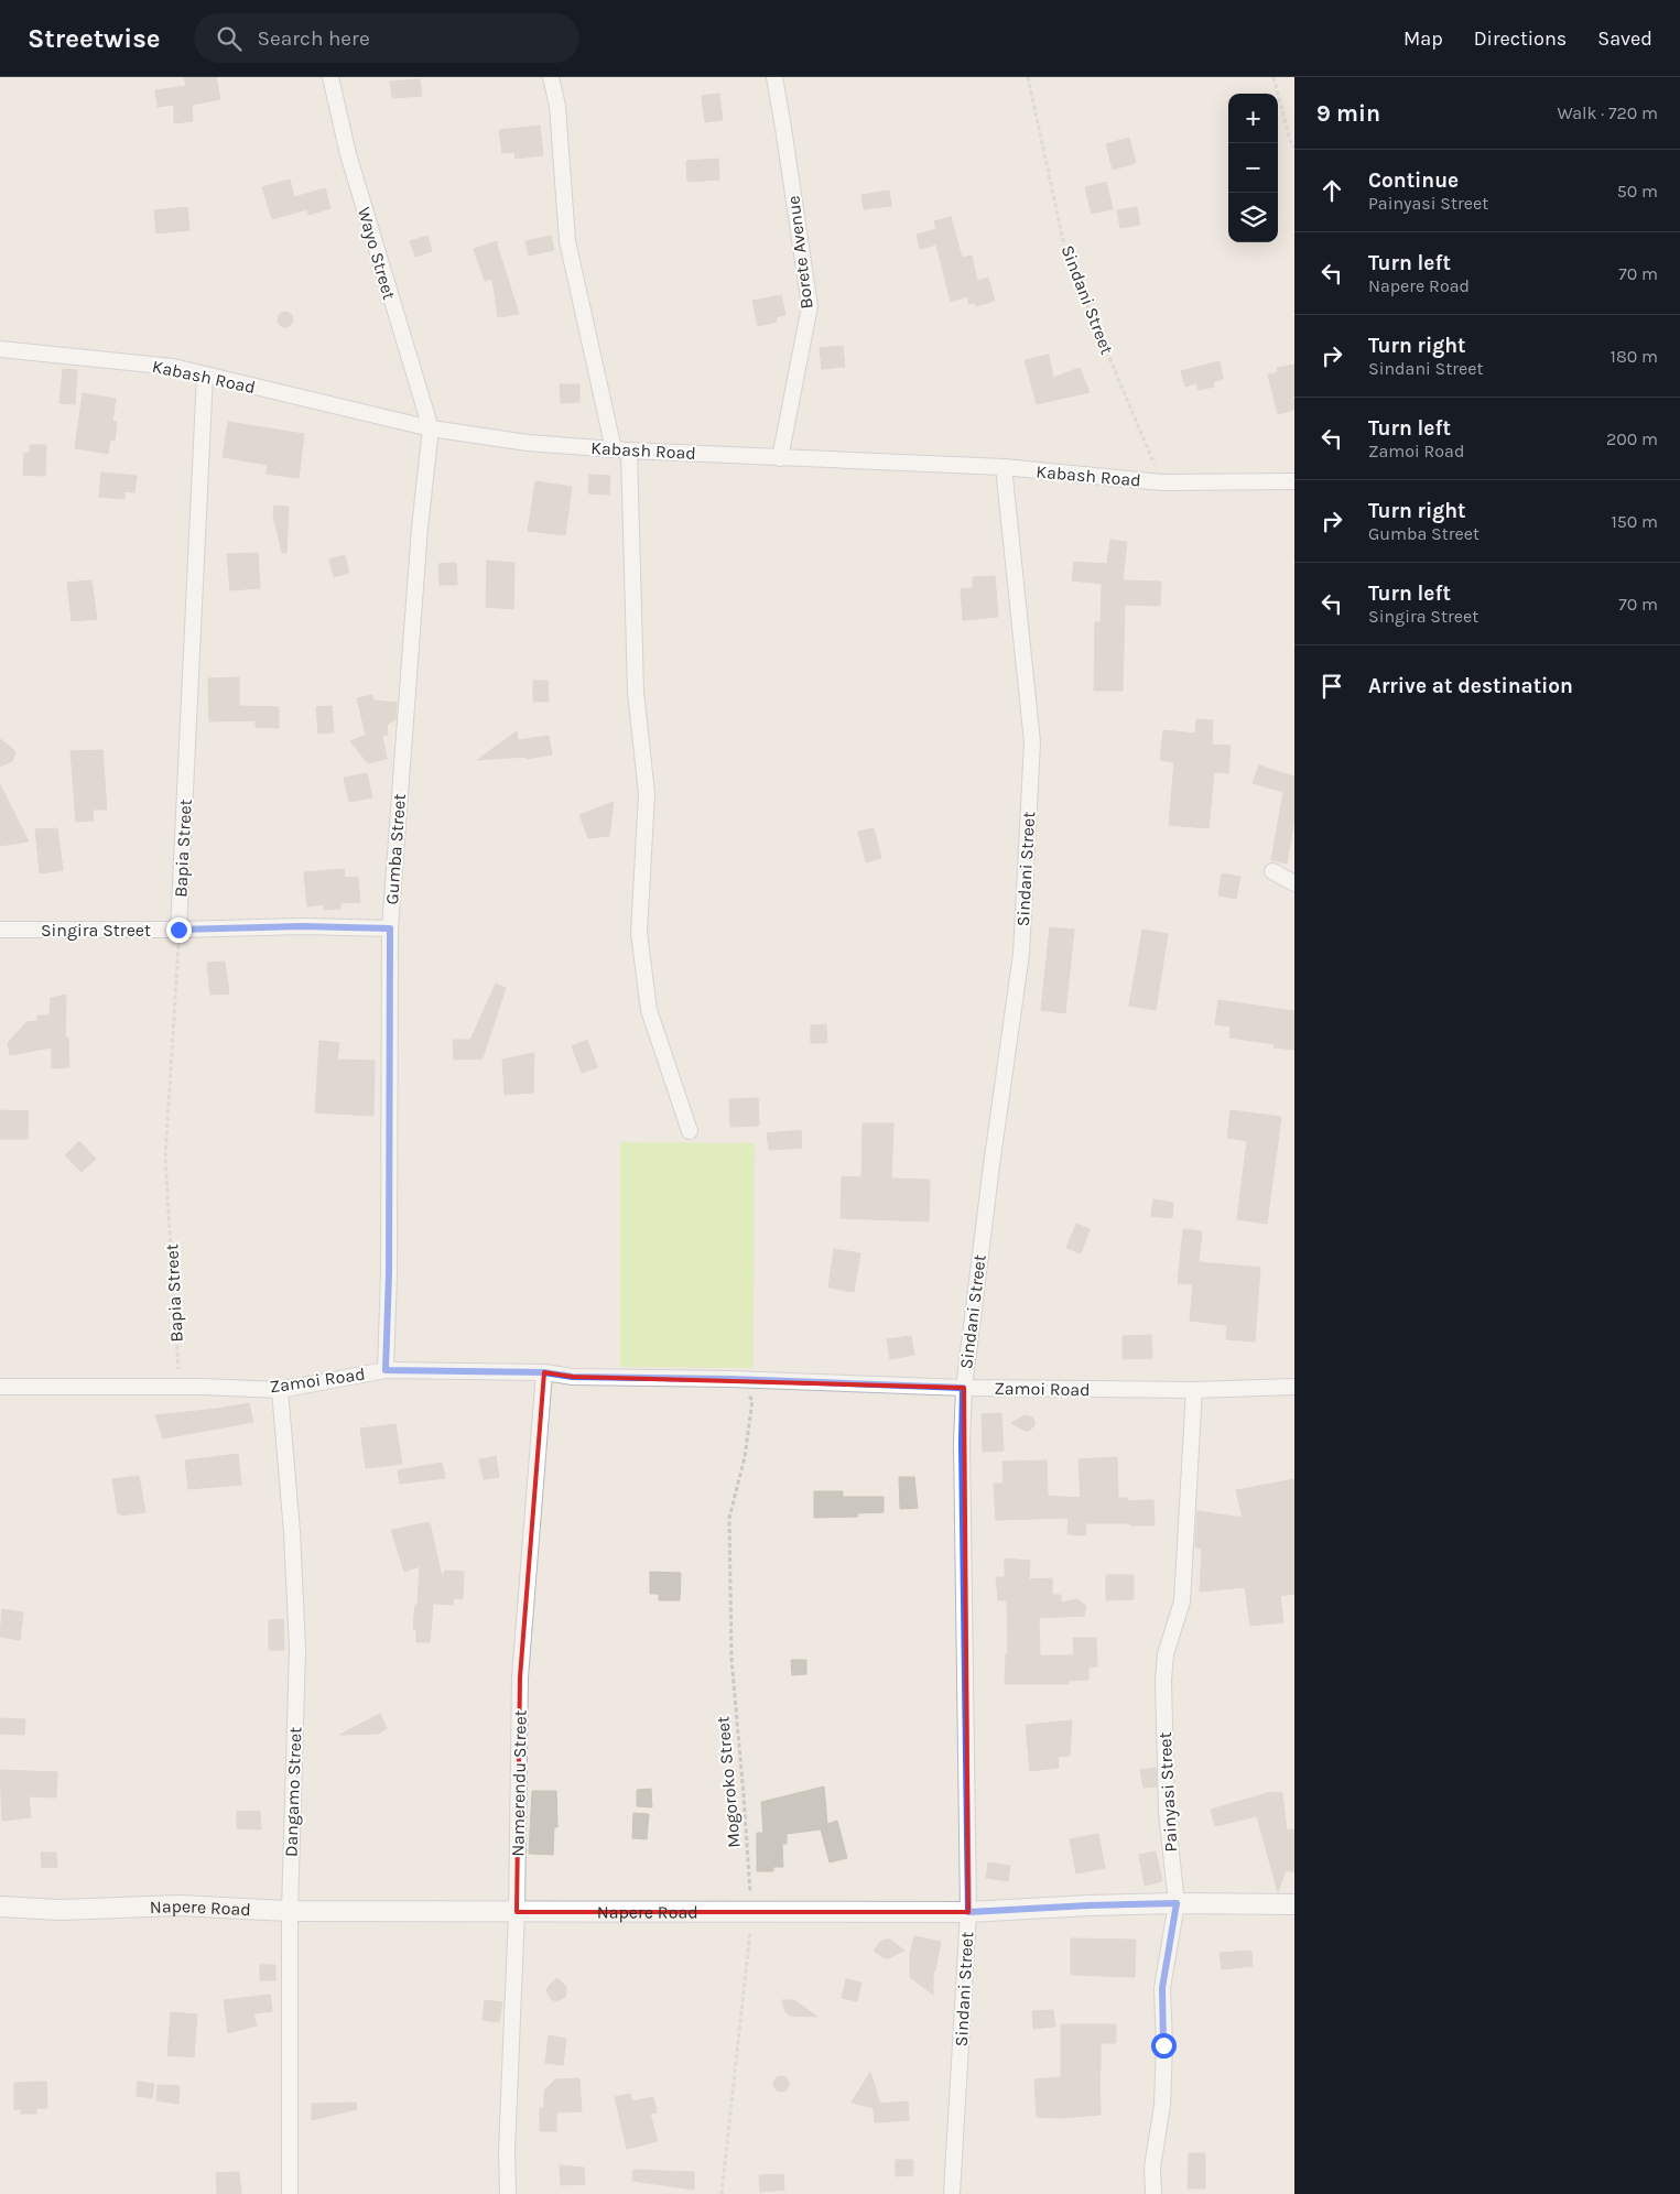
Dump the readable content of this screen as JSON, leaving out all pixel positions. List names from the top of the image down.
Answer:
{
  "streets": {
    "street": [
      "Borete Avenue",
      "Wayo Street",
      "Sindani Street",
      "Kabash Road",
      "Bapia Street",
      "Gumba Street",
      "Singira Street",
      "Zamoi Road",
      "Namerendu Street",
      "Dangamo Street",
      "Painyasi Street",
      "Napere Road"
    ],
    "path": ["Mogoroko Street"]
  },
  "crossings": [
    ["Borete Avenue", "Kabash Road"],
    ["Wayo Street", "Kabash Road"],
    ["Wayo Street", "Gumba Street"],
    ["Sindani Street", "Kabash Road"],
    ["Sindani Street", "Zamoi Road"],
    ["Sindani Street", "Napere Road"],
    ["Kabash Road", "Bapia Street"],
    ["Kabash Road", "Gumba Street"],
    ["Bapia Street", "Singira Street"],
    ["Bapia Street", "Zamoi Road"],
    ["Gumba Street", "Singira Street"],
    ["Gumba Street", "Zamoi Road"],
    ["Zamoi Road", "Mogoroko Street"],
    ["Zamoi Road", "Namerendu Street"],
    ["Zamoi Road", "Dangamo Street"],
    ["Zamoi Road", "Painyasi Street"],
    ["Mogoroko Street", "Napere Road"],
    ["Namerendu Street", "Napere Road"],
    ["Dangamo Street", "Napere Road"],
    ["Painyasi Street", "Napere Road"]
  ],
  "page": {
    "header": "Streetwise",
    "search": "Search here",
    "nav": ["Map", "Directions", "Saved"],
    "heading": ["9 min", "Walk · 720 m"],
    "map_buttons": ["+", "−"],
    "list": [
      ["Continue", "Painyasi Street", "50 m"],
      ["Turn left", "Napere Road", "70 m"],
      ["Turn right", "Sindani Street", "180 m"],
      ["Turn left", "Zamoi Road", "200 m"],
      ["Turn right", "Gumba Street", "150 m"],
      ["Turn left", "Singira Street", "70 m"],
      "Arrive at destination"
    ]
  }
}
